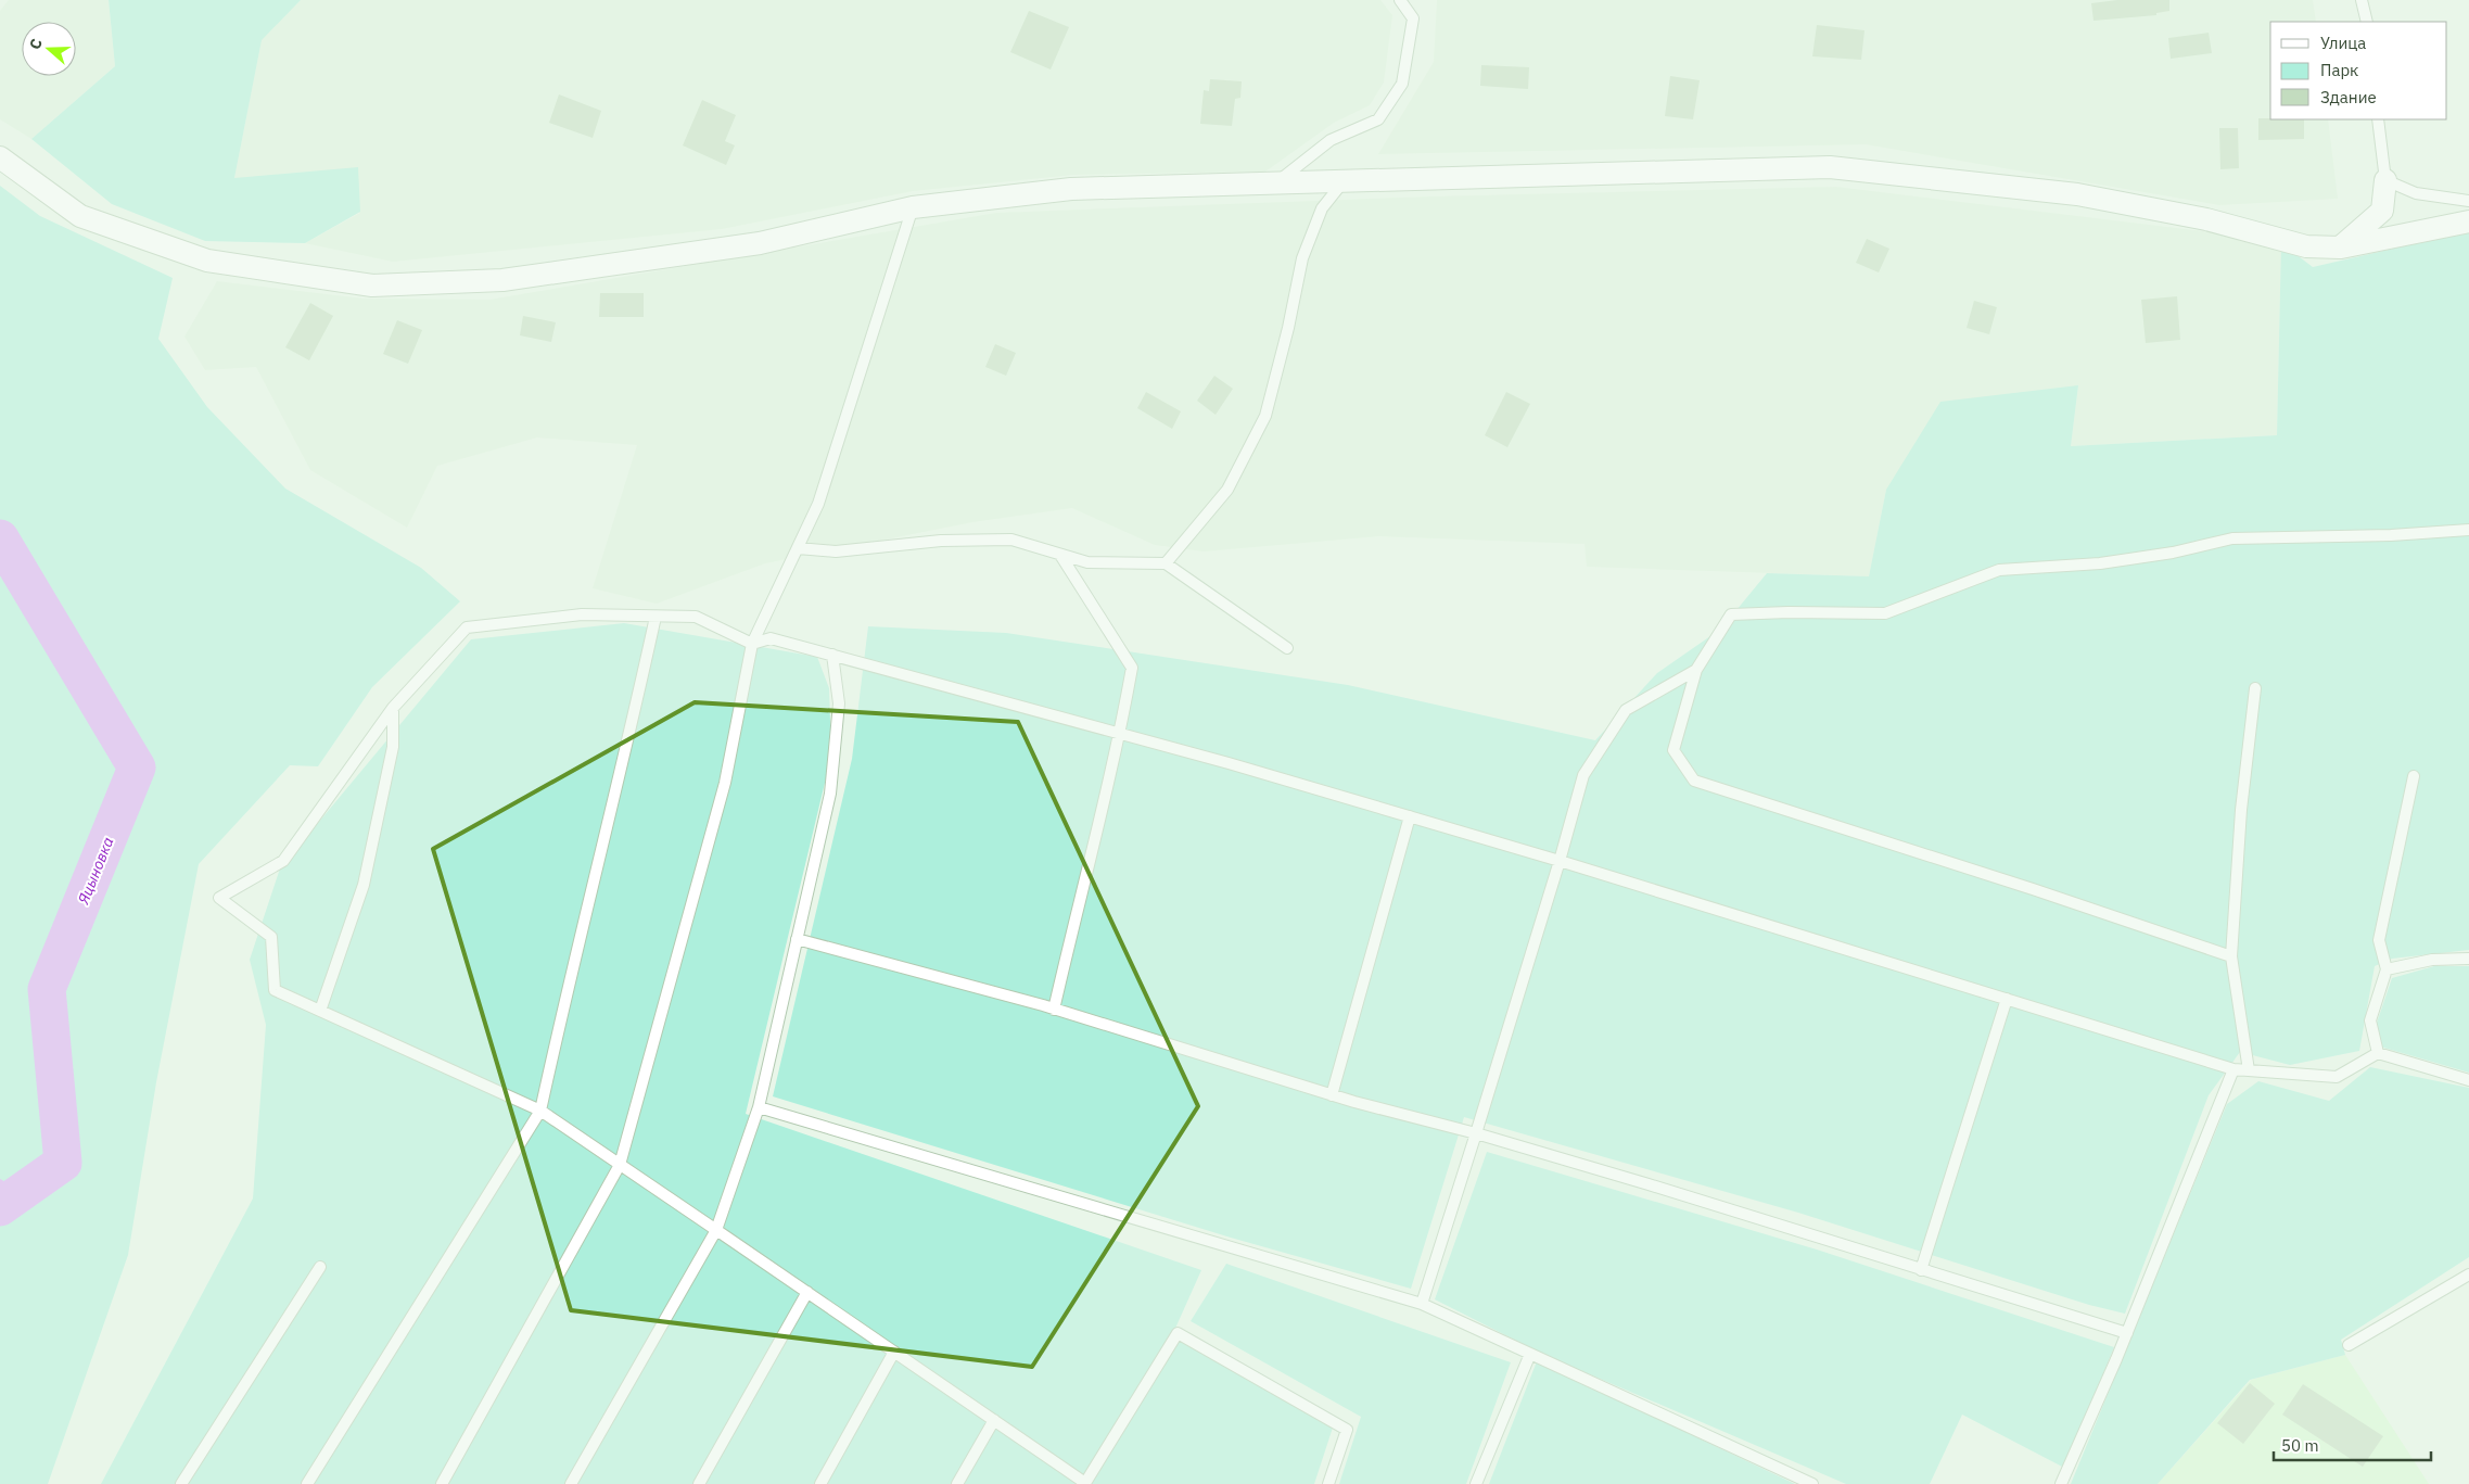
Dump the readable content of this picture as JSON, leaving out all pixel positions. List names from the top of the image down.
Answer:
{
  "water": ["Яцыновка"],
  "legend": ["Улица", "Парк", "Здание"],
  "scale_bar": "50 m",
  "north": "left"
}
